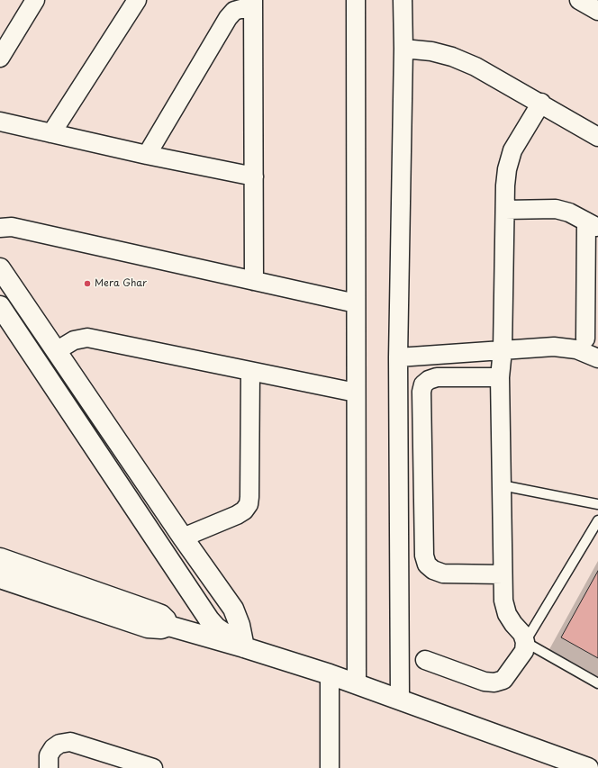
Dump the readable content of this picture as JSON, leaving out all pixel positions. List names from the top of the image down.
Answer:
{
  "places": ["Mera Ghar"]
}
